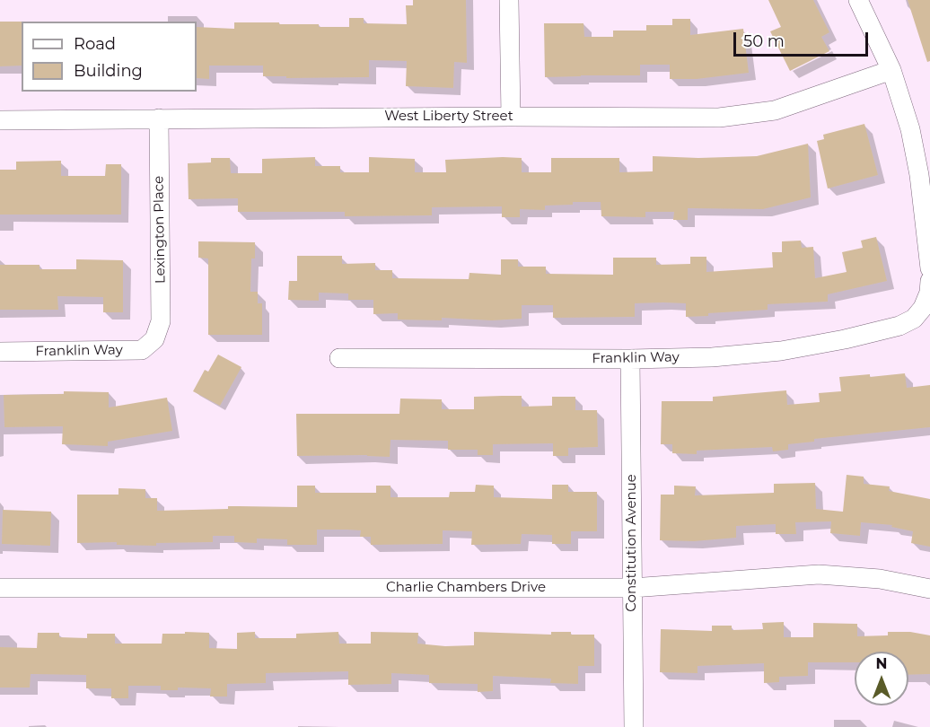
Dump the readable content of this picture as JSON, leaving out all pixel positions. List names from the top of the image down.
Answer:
{
  "streets": {
    "street": [
      "West Liberty Street",
      "Lexington Place",
      "Franklin Way",
      "Constitution Avenue",
      "Charlie Chambers Drive"
    ]
  },
  "crossings": [
    ["West Liberty Street", "Lexington Place"],
    ["Lexington Place", "Franklin Way"],
    ["Franklin Way", "Constitution Avenue"],
    ["Constitution Avenue", "Charlie Chambers Drive"]
  ],
  "legend": ["Road", "Building"],
  "scale_bar": "50 m",
  "north": "top"
}
